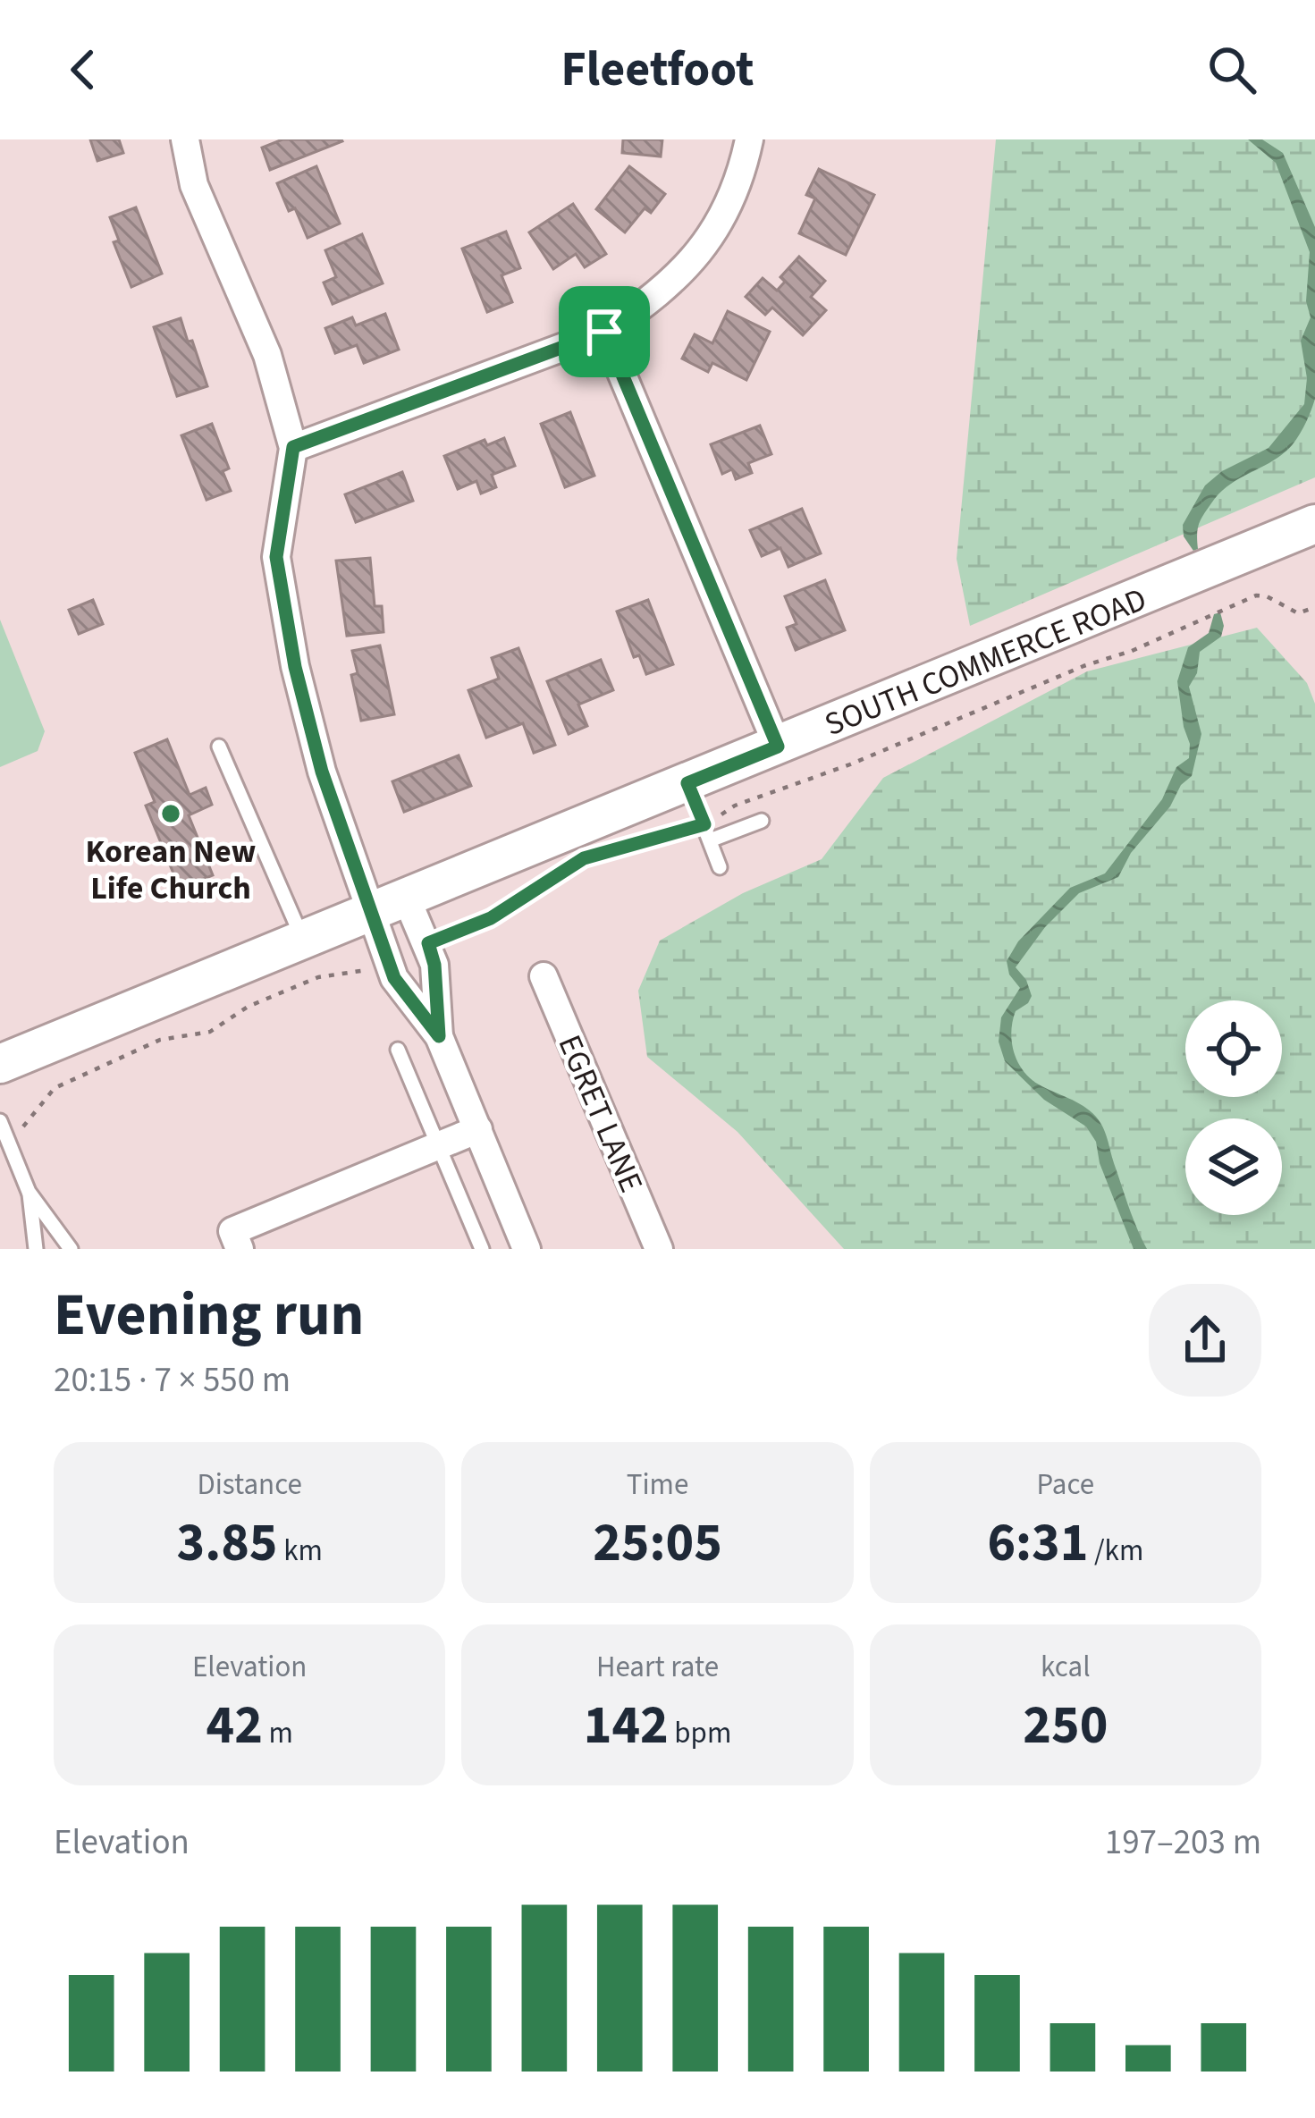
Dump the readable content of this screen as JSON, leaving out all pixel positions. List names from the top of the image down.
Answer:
{
  "streets": {
    "street": ["SOUTH COMMERCE ROAD", "EGRET LANE"]
  },
  "places": ["Korean New Life Church"],
  "page": {
    "header": "Fleetfoot",
    "heading": ["Evening run", "20:15 · 7 × 550 m"],
    "stats": [
      ["Distance", "3.85 km"],
      ["Time", "25:05"],
      ["Pace", "6:31 /km"],
      ["Elevation", "42 m"],
      ["Heart rate", "142 bpm"],
      ["kcal", "250"]
    ],
    "chart": ["Elevation", "197–203 m"]
  }
}
